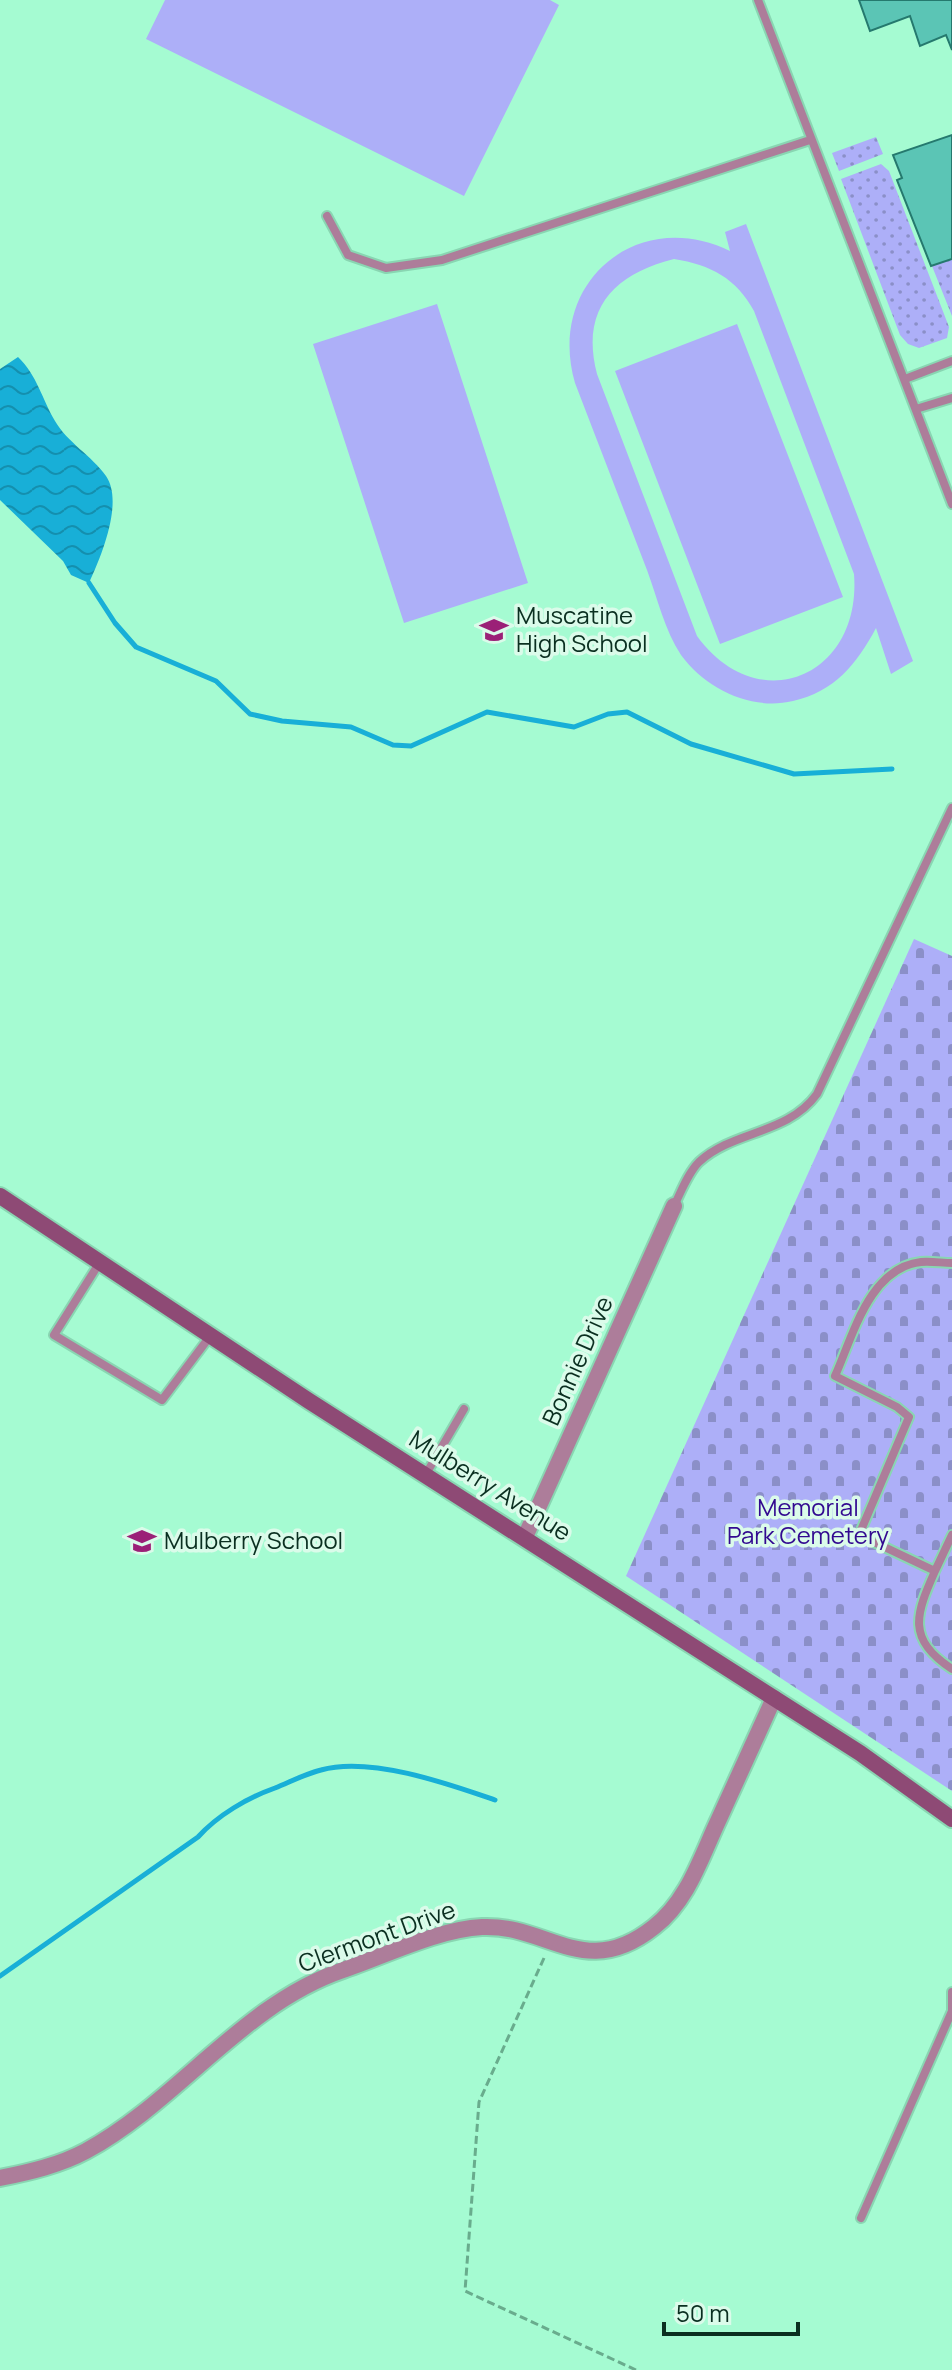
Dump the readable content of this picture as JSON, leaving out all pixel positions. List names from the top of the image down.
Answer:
{
  "streets": {
    "main road": ["Mulberry Avenue"],
    "street": ["Bonnie Drive", "Clermont Drive"]
  },
  "crossings": [
    ["Bonnie Drive", "Mulberry Avenue"],
    ["Mulberry Avenue", "Clermont Drive"]
  ],
  "parks": ["Memorial Park Cemetery"],
  "places": {
    "school or university": ["Muscatine High School", "Mulberry School"]
  },
  "scale_bar": "50 m"
}
